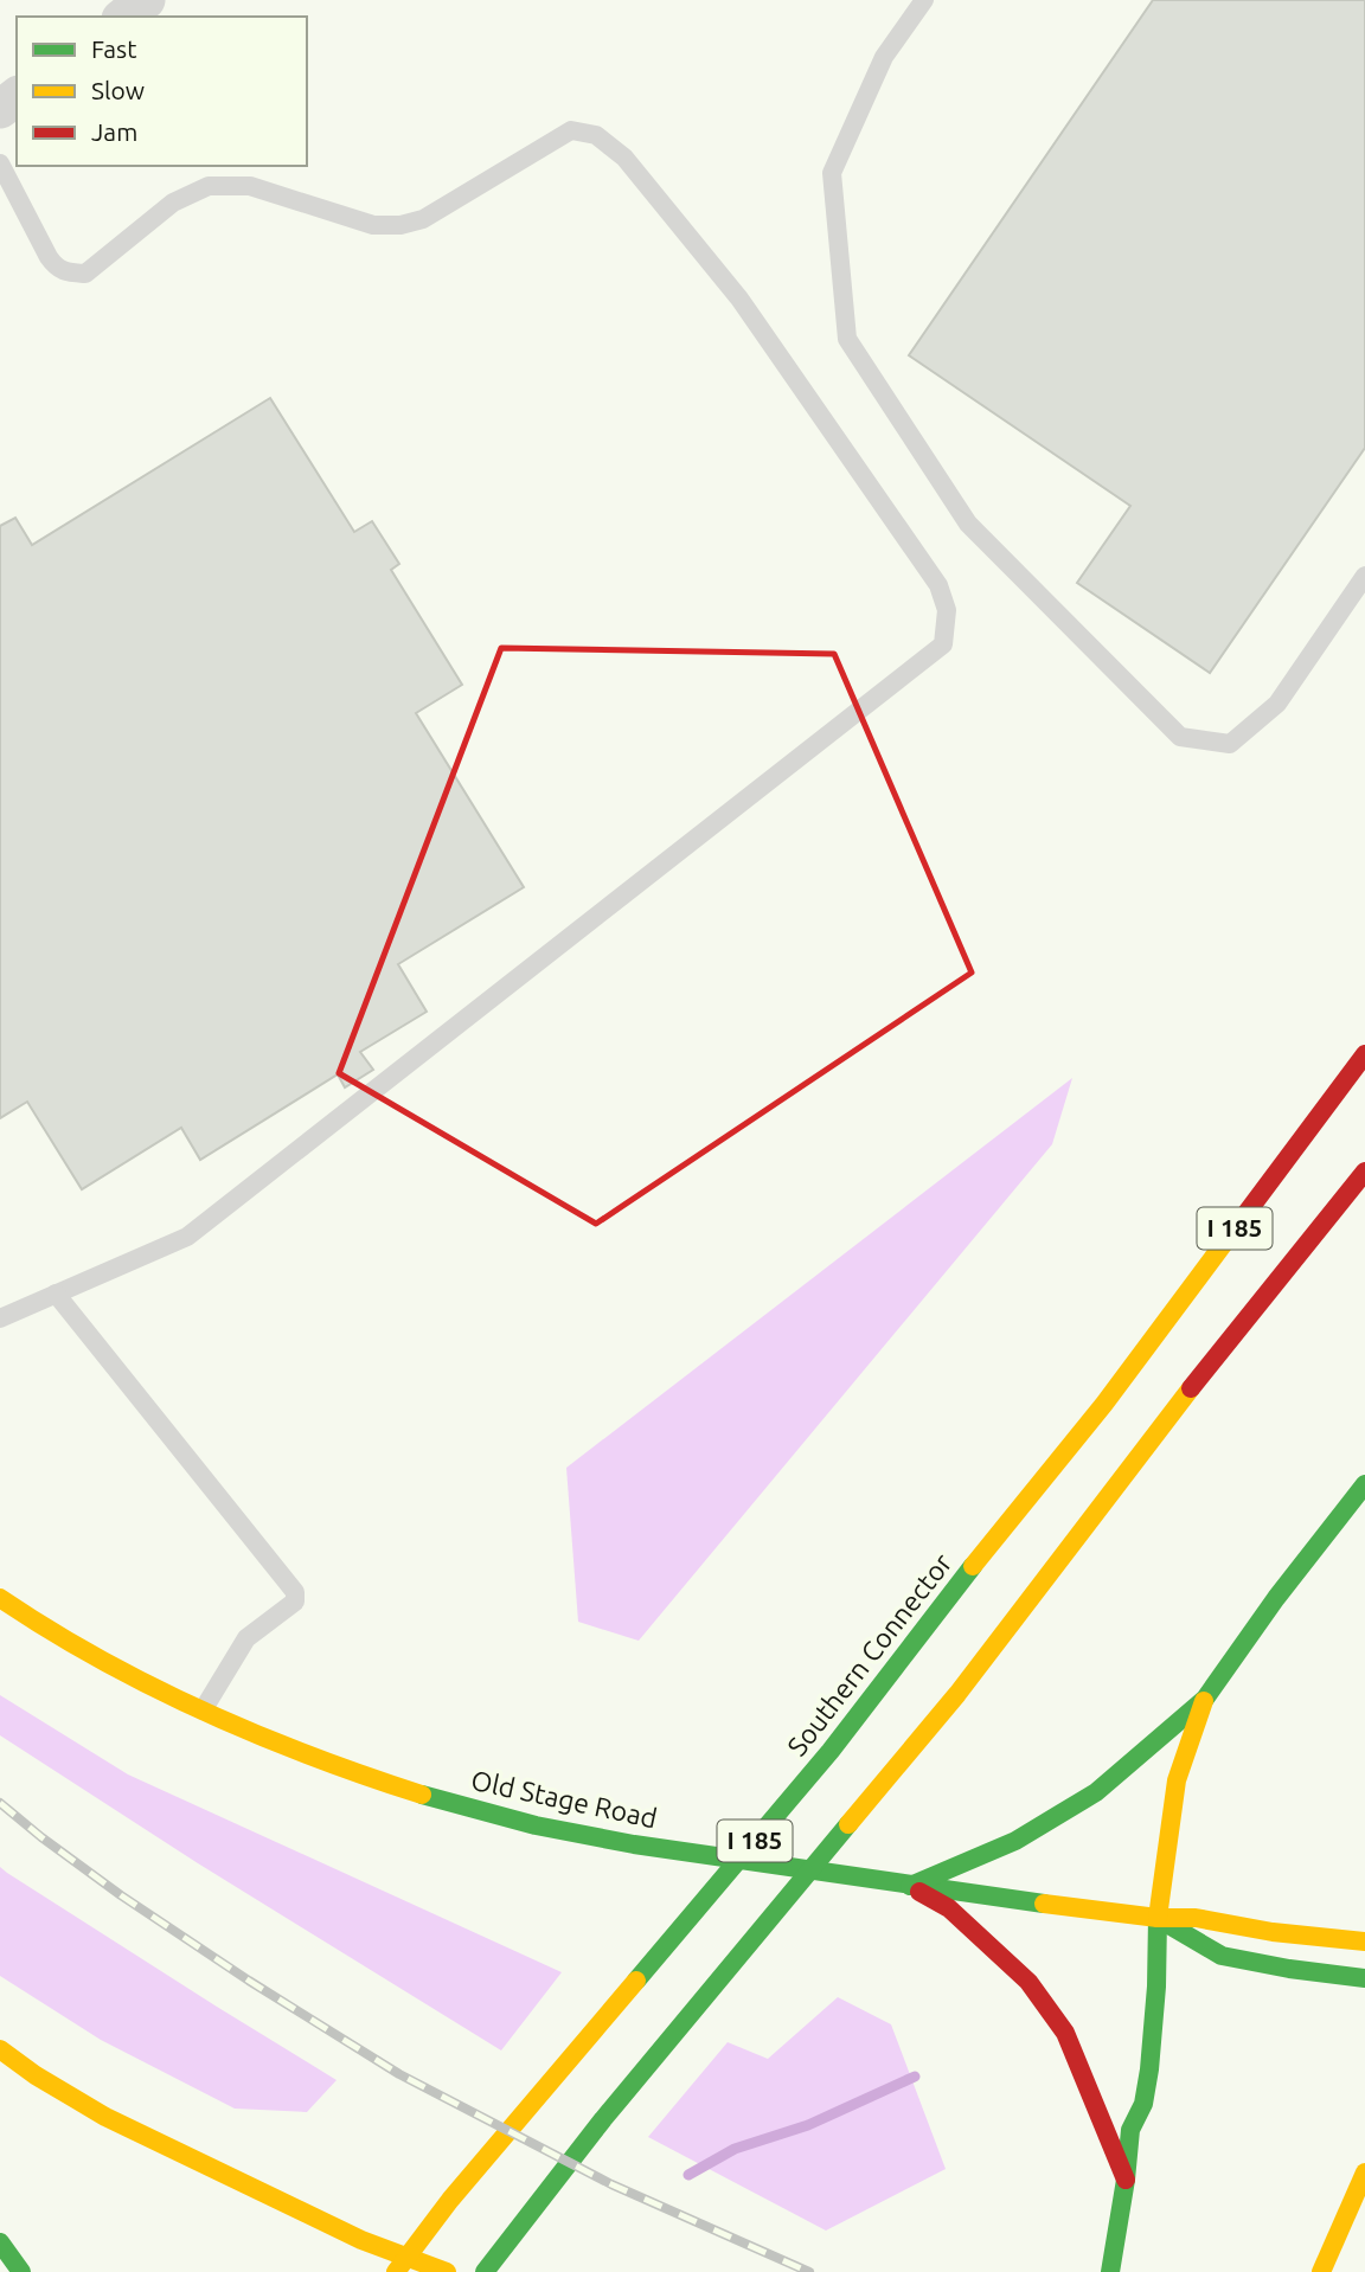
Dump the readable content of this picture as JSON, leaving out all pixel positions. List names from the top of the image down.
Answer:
{
  "streets": {
    "main road": ["I 185", "Southern Connector", "Old Stage Road"]
  },
  "legend": ["Fast", "Slow", "Jam"]
}
